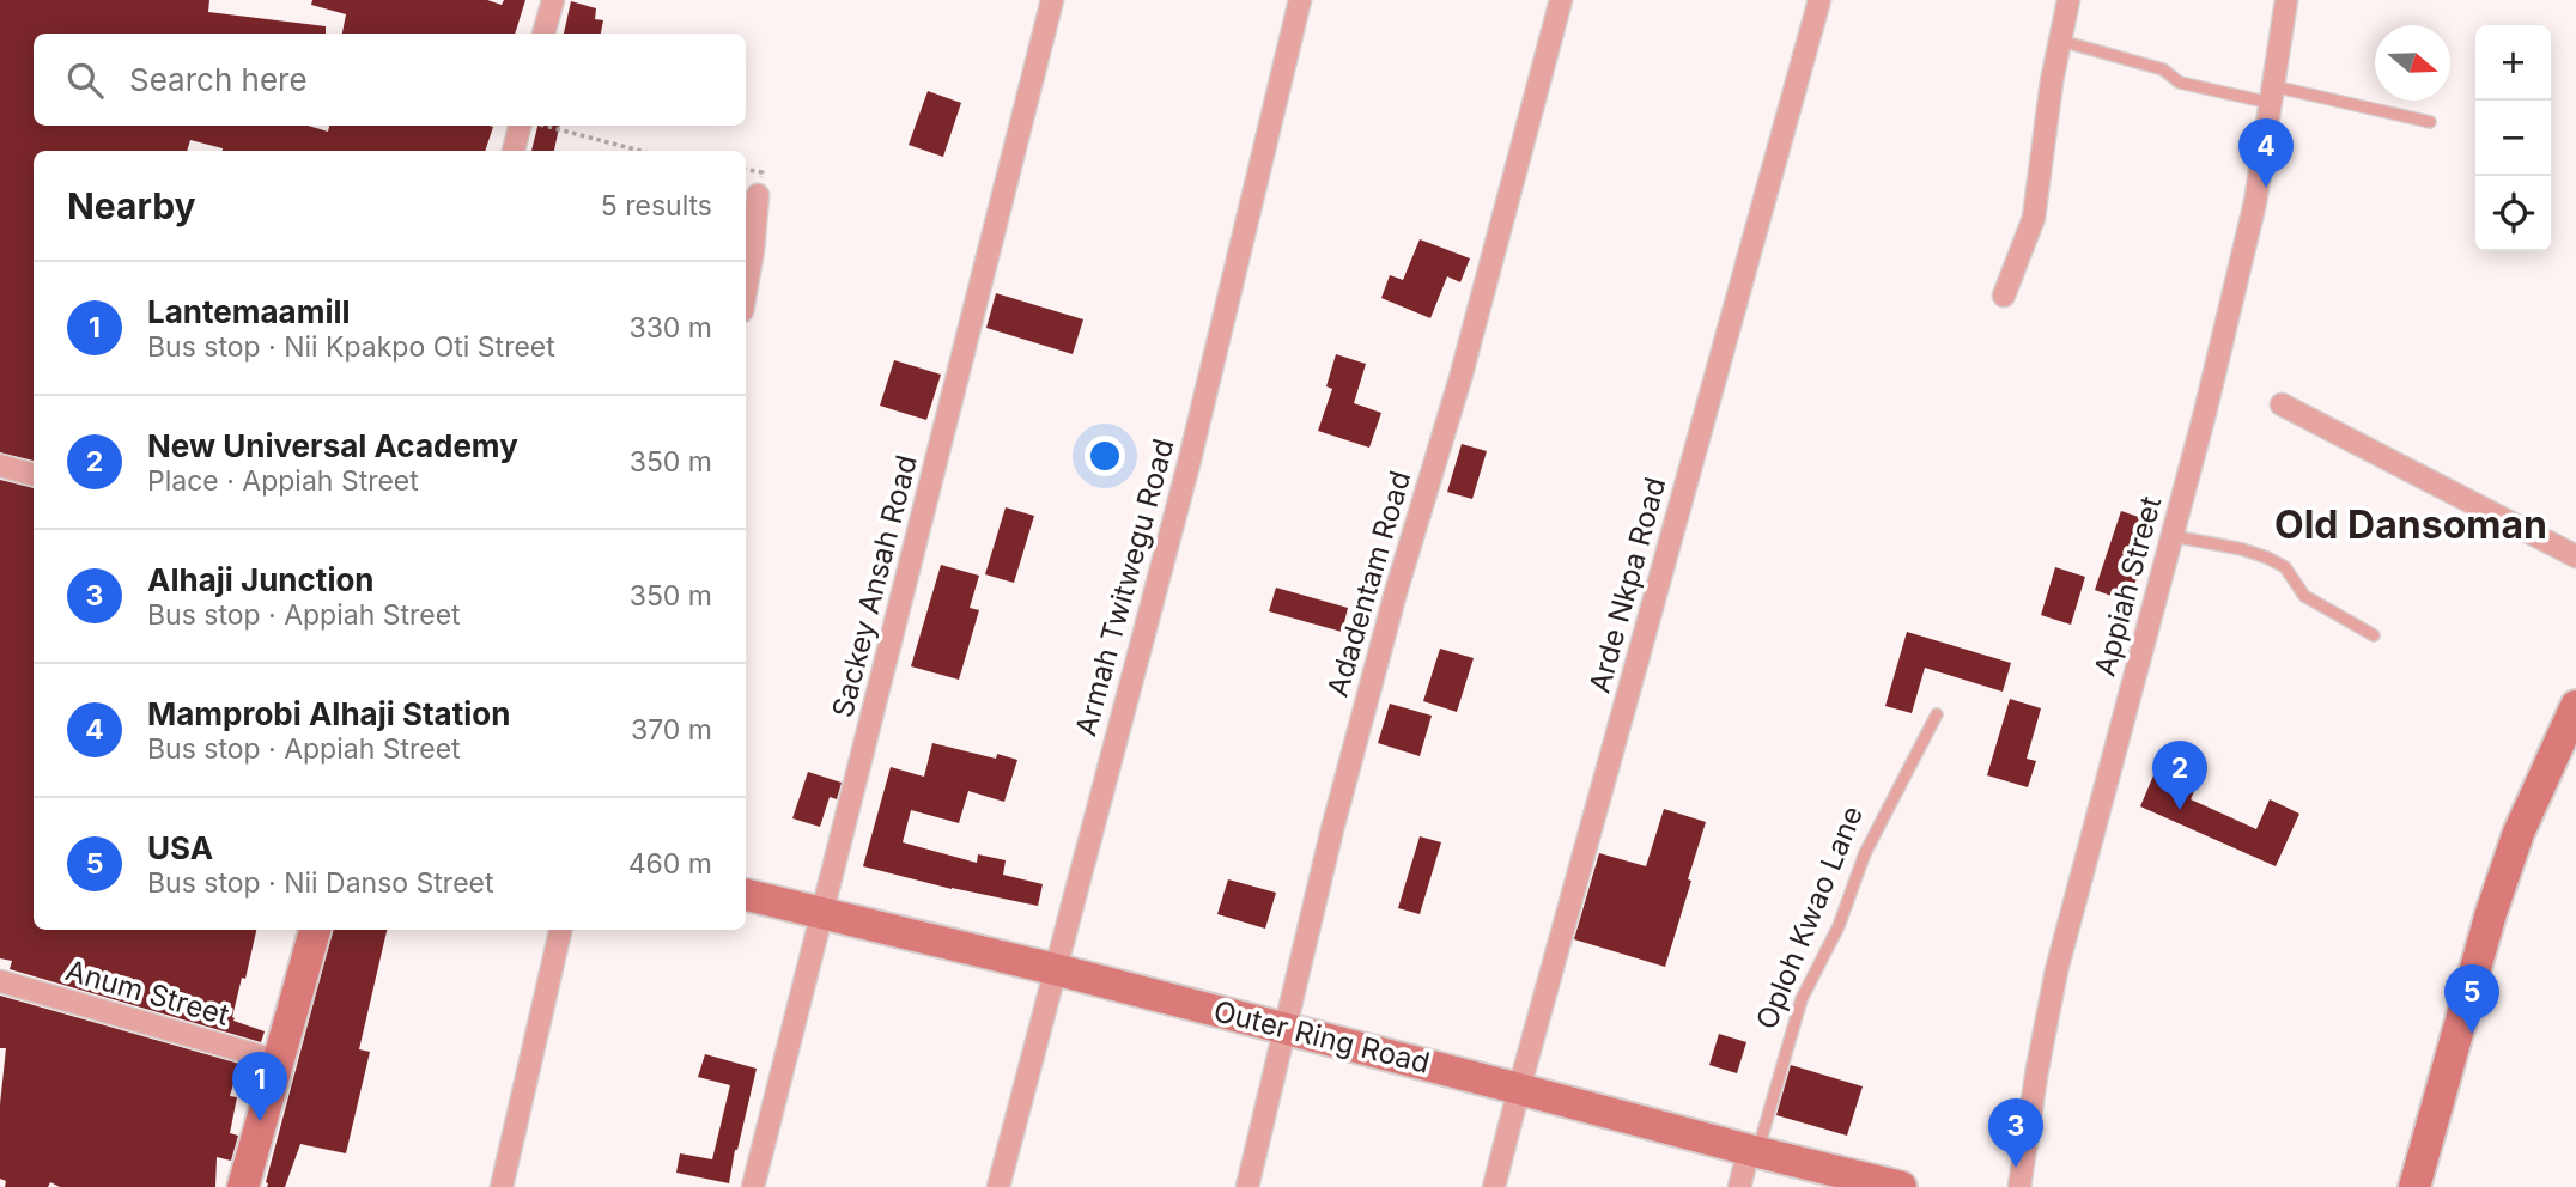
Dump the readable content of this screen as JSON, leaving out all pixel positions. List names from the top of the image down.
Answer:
{
  "streets": {
    "street": [
      "Adadentam Road",
      "Arde Nkpa Road",
      "Sackey Ansah Road",
      "Appiah Street",
      "Armah Twitwegu Road",
      "Anum Street",
      "Outer Ring Road"
    ],
    "lane": ["Oploh Kwao Lane"]
  },
  "crossings": [
    ["Adadentam Road", "Outer Ring Road"],
    ["Arde Nkpa Road", "Outer Ring Road"],
    ["Sackey Ansah Road", "Outer Ring Road"],
    ["Armah Twitwegu Road", "Outer Ring Road"],
    ["Oploh Kwao Lane", "Outer Ring Road"]
  ],
  "districts": ["Old Dansoman"],
  "north": "right",
  "page": {
    "map_buttons": ["+", "−"],
    "search": "Search here",
    "pins": [
      "4",
      "2",
      "5",
      "1",
      "3"
    ],
    "heading": ["Nearby", "5 results"],
    "list": [
      {
        "mark": "1",
        "name": "Lantemaamill",
        "note": "Bus stop · Nii Kpakpo Oti Street",
        "value": "330 m"
      },
      {
        "mark": "2",
        "name": "New Universal Academy",
        "note": "Place · Appiah Street",
        "value": "350 m"
      },
      {
        "mark": "3",
        "name": "Alhaji Junction",
        "note": "Bus stop · Appiah Street",
        "value": "350 m"
      },
      {
        "mark": "4",
        "name": "Mamprobi Alhaji Station",
        "note": "Bus stop · Appiah Street",
        "value": "370 m"
      },
      {
        "mark": "5",
        "name": "USA",
        "note": "Bus stop · Nii Danso Street",
        "value": "460 m"
      }
    ]
  }
}
